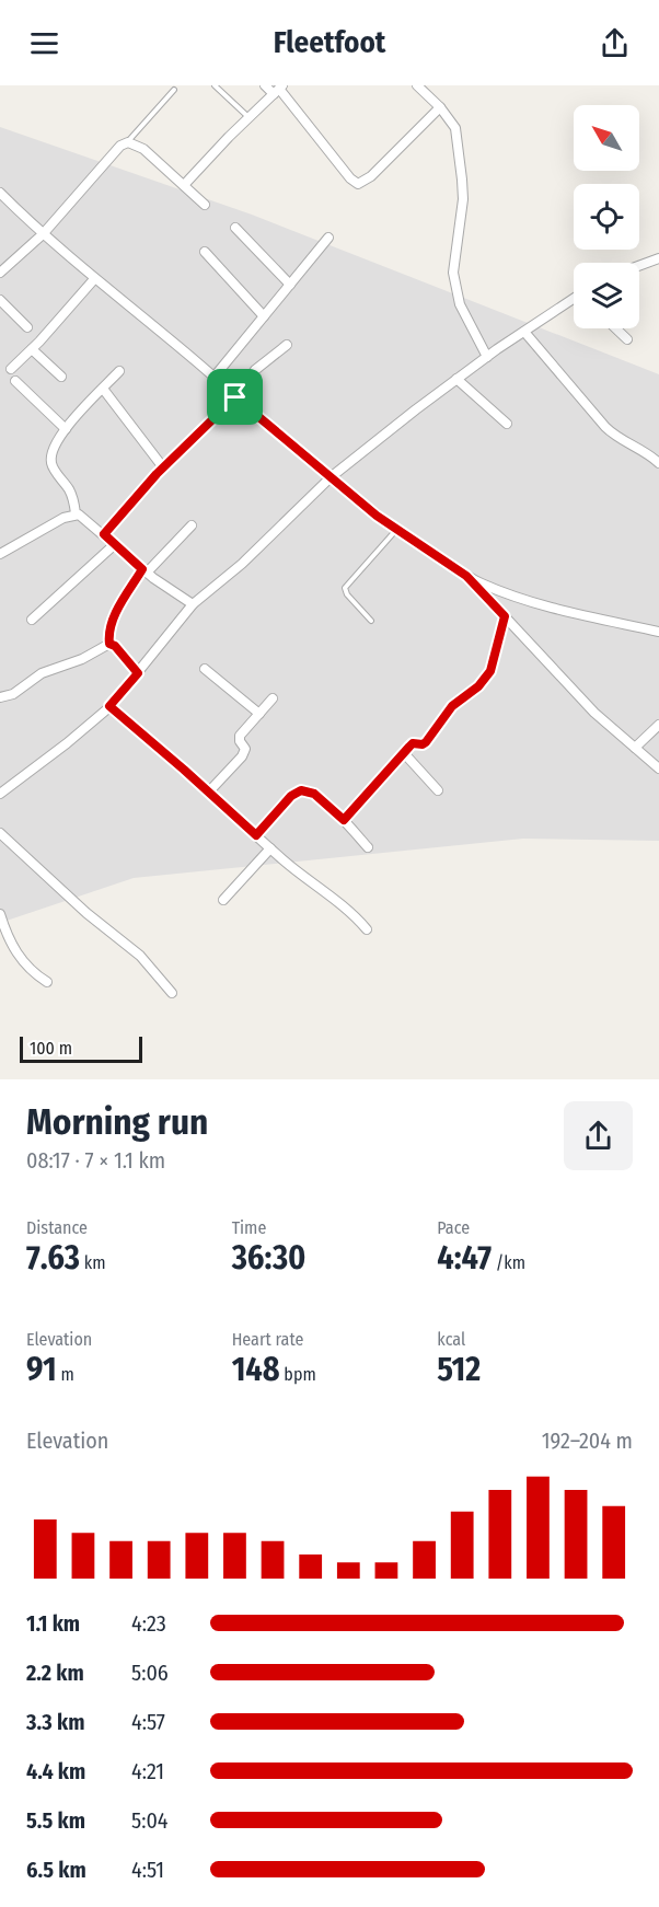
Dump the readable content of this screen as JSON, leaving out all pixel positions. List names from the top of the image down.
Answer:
{
  "scale_bar": "100 m",
  "north": "top left",
  "page": {
    "header": "Fleetfoot",
    "scale": "100 m",
    "heading": ["Morning run", "08:17 · 7 × 1.1 km"],
    "stats": [
      ["Distance", "7.63 km"],
      ["Time", "36:30"],
      ["Pace", "4:47 /km"],
      ["Elevation", "91 m"],
      ["Heart rate", "148 bpm"],
      ["kcal", "512"]
    ],
    "chart": ["Elevation", "192–204 m"],
    "list": [
      {
        "name": "1.1 km",
        "note": "4:23"
      },
      {
        "name": "2.2 km",
        "note": "5:06"
      },
      {
        "name": "3.3 km",
        "note": "4:57"
      },
      {
        "name": "4.4 km",
        "note": "4:21"
      },
      {
        "name": "5.5 km",
        "note": "5:04"
      },
      {
        "name": "6.5 km",
        "note": "4:51"
      }
    ]
  }
}
